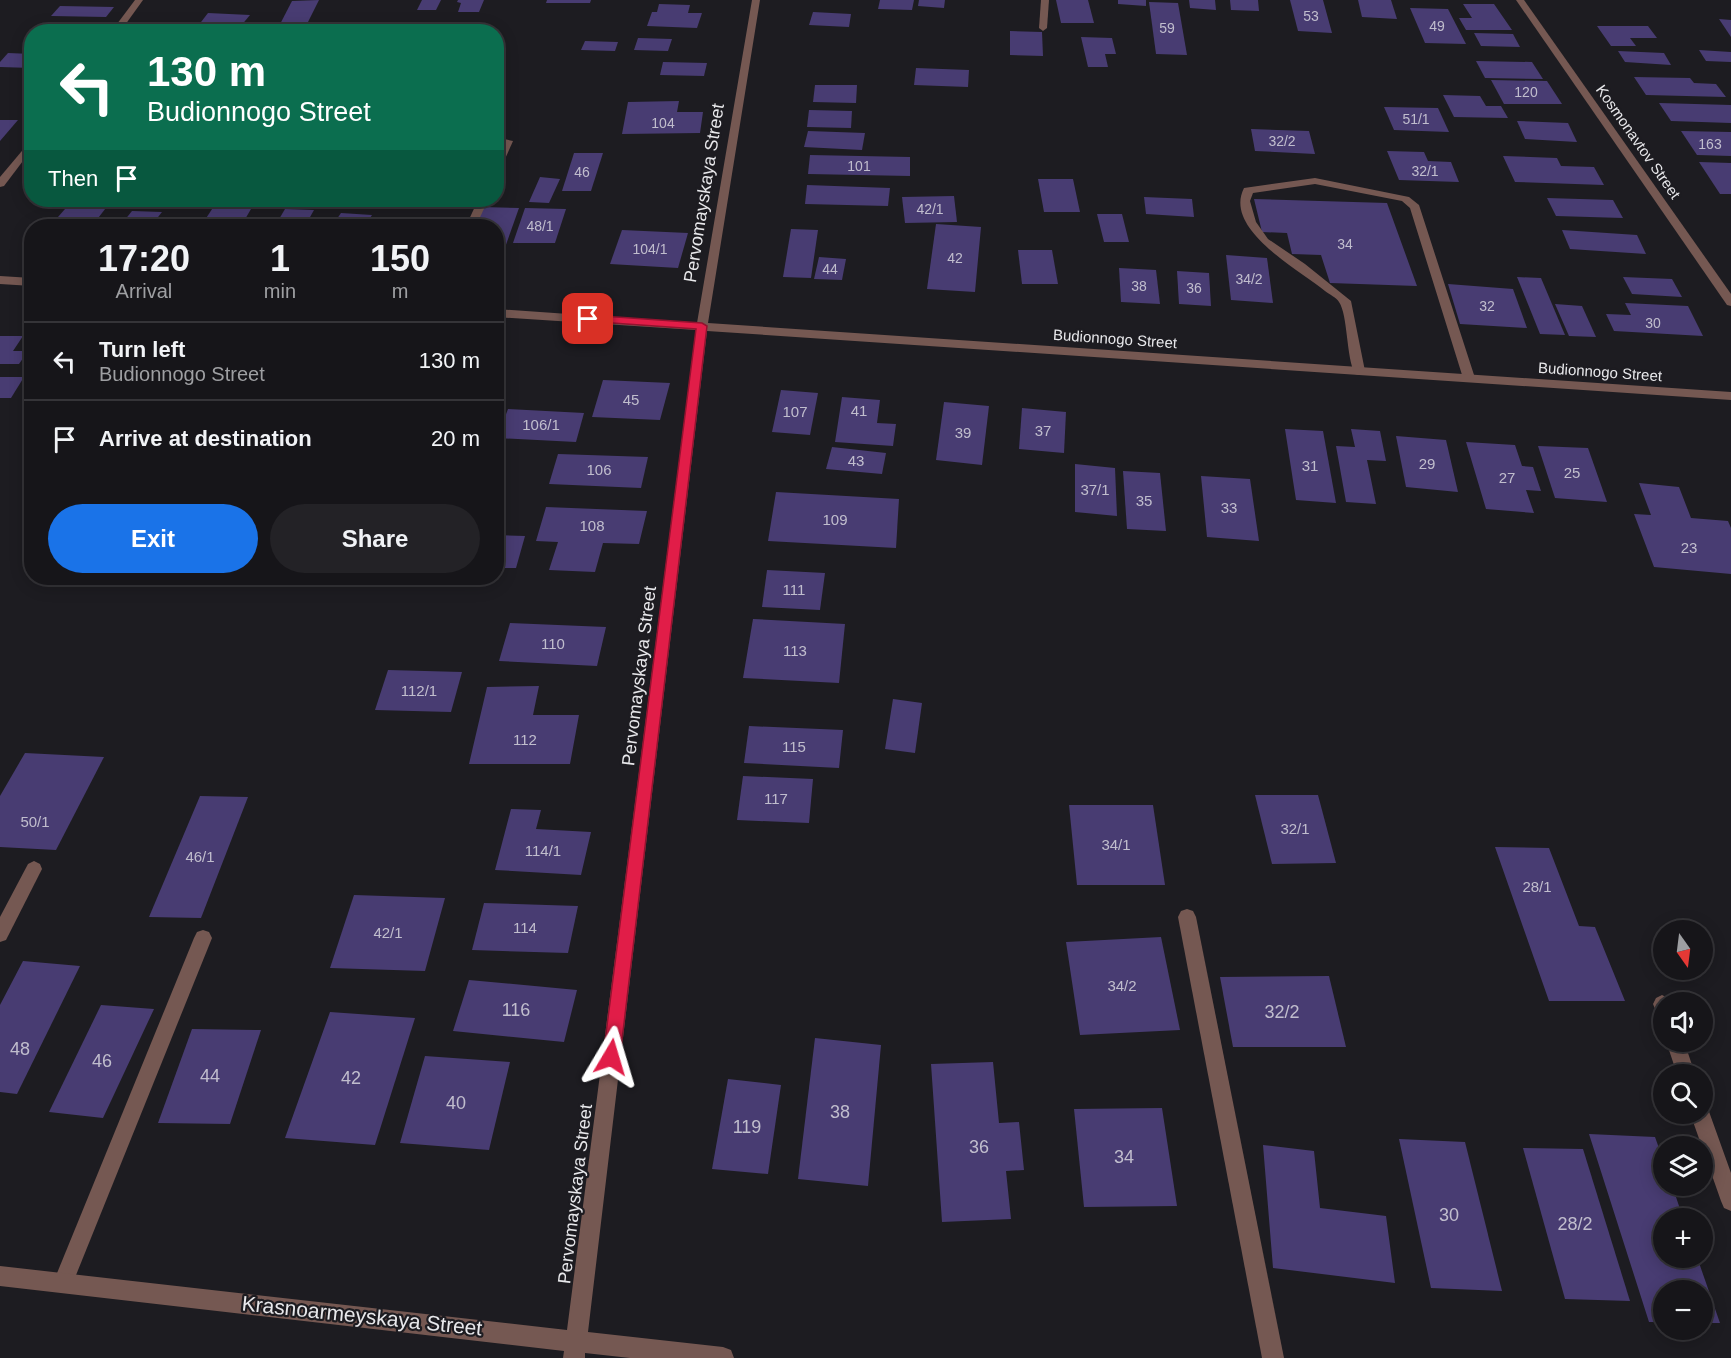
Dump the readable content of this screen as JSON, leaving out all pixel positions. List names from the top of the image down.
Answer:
{
  "streets": {
    "street": [
      "Kosmonavtov Street",
      "Pervomayskaya Street",
      "Budionnogo Street",
      "Krasnoarmeyskaya Street"
    ]
  },
  "crossings": [
    ["Pervomayskaya Street", "Budionnogo Street"],
    ["Pervomayskaya Street", "Krasnoarmeyskaya Street"]
  ],
  "house_numbers": [
    "53",
    "49",
    "59",
    "120",
    "51/1",
    "104",
    "32/2",
    "163",
    "101",
    "32/1",
    "46",
    "42/1",
    "48/1",
    "34",
    "104/1",
    "42",
    "44",
    "34/2",
    "38",
    "36",
    "32",
    "30",
    "45",
    "41",
    "107",
    "106/1",
    "37",
    "39",
    "43",
    "29",
    "31",
    "106",
    "25",
    "27",
    "37/1",
    "35",
    "33",
    "109",
    "108",
    "23",
    "111",
    "110",
    "113",
    "112/1",
    "112",
    "115",
    "117",
    "50/1",
    "32/1",
    "34/1",
    "114/1",
    "46/1",
    "28/1",
    "114",
    "42/1",
    "34/2",
    "116",
    "32/2",
    "48",
    "46",
    "44",
    "42",
    "40",
    "38",
    "119",
    "36",
    "34",
    "30",
    "28/2"
  ],
  "north": "bottom",
  "page": {
    "turn": ["130 m", "Budionnogo Street"],
    "then": "Then",
    "eta": [
      "17:20",
      "Arrival",
      "1",
      "min",
      "150",
      "m"
    ],
    "list": [
      {
        "name": "Turn left",
        "note": "Budionnogo Street",
        "value": "130 m"
      },
      {
        "name": "Arrive at destination",
        "value": "20 m"
      }
    ],
    "buttons": ["Exit", "Share"],
    "map_buttons": ["+", "−"]
  }
}
